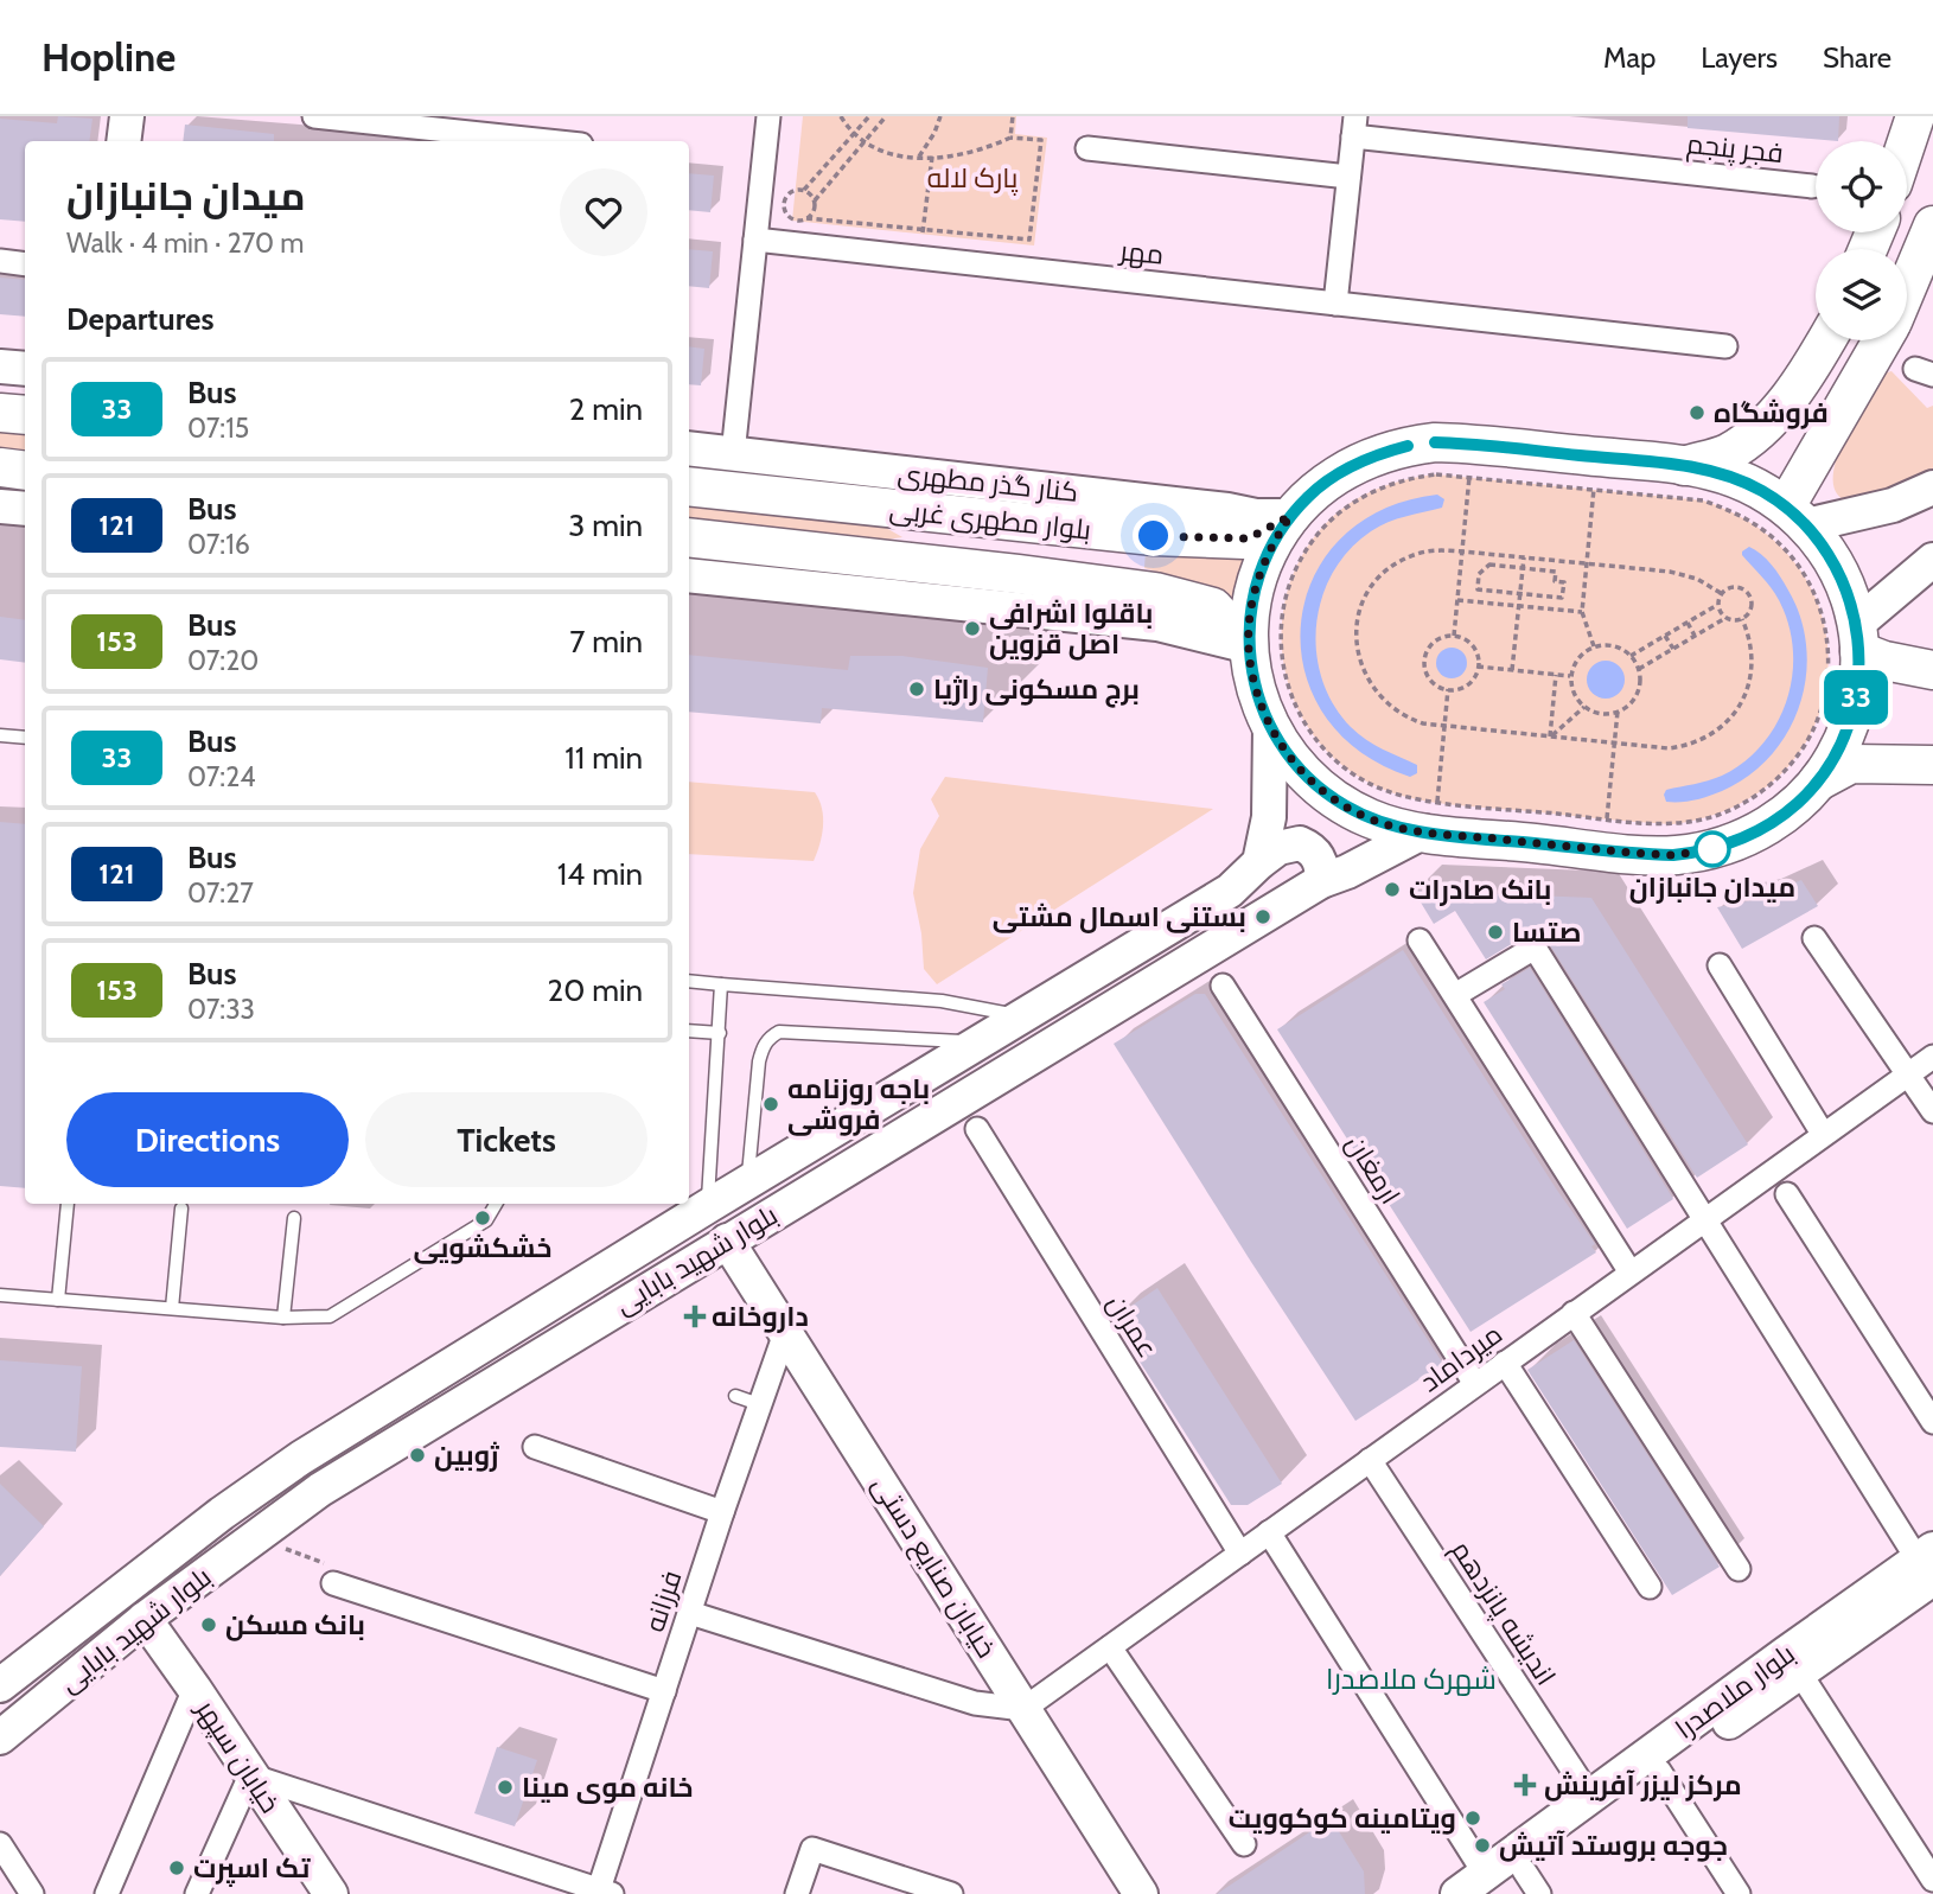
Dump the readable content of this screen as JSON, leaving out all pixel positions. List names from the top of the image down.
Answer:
{
  "streets": {
    "main road": [
      "کنار گذر مطهری",
      "بلوار مطهری غربی",
      "بلوار شهید بابایی",
      "خیابان صنایع دستی",
      "بلوار ملاصدرا",
      "خیابان سپهر"
    ],
    "street": [
      "فجر پنجم",
      "مهر",
      "ارمغان",
      "عمران",
      "میرداماد",
      "فرزانه",
      "اندیشه پانزدهم"
    ]
  },
  "crossings": [
    ["کنار گذر مطهری", "بلوار مطهری غربی"],
    ["ارمغان", "میرداماد"],
    ["بلوار شهید بابایی", "خیابان صنایع دستی"],
    ["بلوار شهید بابایی", "خیابان سپهر"],
    ["عمران", "میرداماد"],
    ["میرداماد", "خیابان صنایع دستی"],
    ["میرداماد", "اندیشه پانزدهم"],
    ["خیابان صنایع دستی", "فرزانه"],
    ["اندیشه پانزدهم", "بلوار ملاصدرا"]
  ],
  "districts": ["شهرک ملاصدرا"],
  "parks": ["پارک لاله"],
  "places": {
    "other": [
      "فروشگاه",
      "باقلوا اشرافی اصل قزوین",
      "برج مسکونی راژیا",
      "میدان جانبازان",
      "بانک صادرات",
      "بستنی اسمال مشتی",
      "صتسا",
      "باجه روزنامه فروشی",
      "خشکشویی",
      "ژوبین",
      "بانک مسکن",
      "خانه موی مینا",
      "ویتامینه کوکوویت",
      "جوجه بروستد آتیش",
      "تک اسپرت"
    ],
    "health": ["داروخانه", "مرکز لیزر آفرینش"]
  },
  "lines": ["bus line 33"],
  "page": {
    "header": "Hopline",
    "nav": ["Map", "Layers", "Share"],
    "on_map": "33",
    "heading": [
      ["میدان جانبازان", "Walk · 4 min · 270 m"],
      "Departures"
    ],
    "list": [
      {
        "mark": "33",
        "name": "Bus",
        "note": "07:15",
        "value": "2 min"
      },
      {
        "mark": "121",
        "name": "Bus",
        "note": "07:16",
        "value": "3 min"
      },
      {
        "mark": "153",
        "name": "Bus",
        "note": "07:20",
        "value": "7 min"
      },
      {
        "mark": "33",
        "name": "Bus",
        "note": "07:24",
        "value": "11 min"
      },
      {
        "mark": "121",
        "name": "Bus",
        "note": "07:27",
        "value": "14 min"
      },
      {
        "mark": "153",
        "name": "Bus",
        "note": "07:33",
        "value": "20 min"
      }
    ],
    "buttons": ["Directions", "Tickets"]
  }
}
